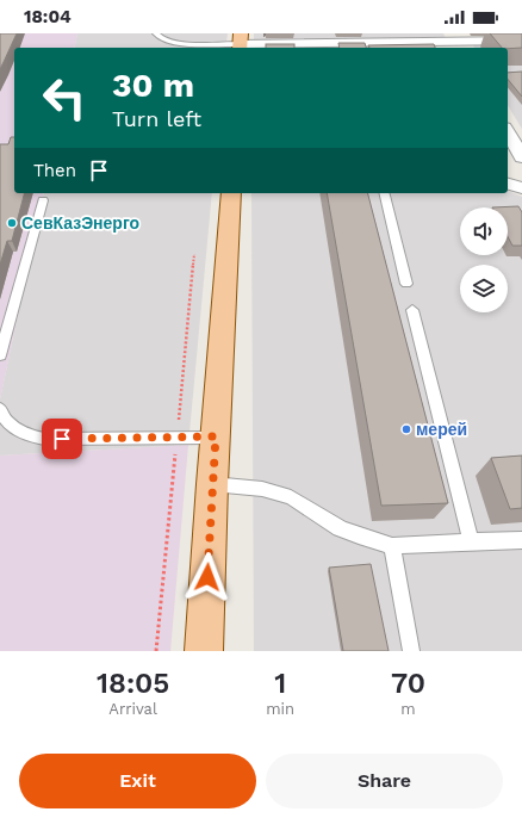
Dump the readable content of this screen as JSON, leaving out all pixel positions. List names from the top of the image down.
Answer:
{
  "places": ["СевКазЭнерго", "мерей"],
  "page": {
    "status": "18:04",
    "turn": ["30 m", "Turn left"],
    "then": "Then",
    "eta": [
      "18:05",
      "Arrival",
      "1",
      "min",
      "70",
      "m"
    ],
    "buttons": ["Exit", "Share"]
  }
}
